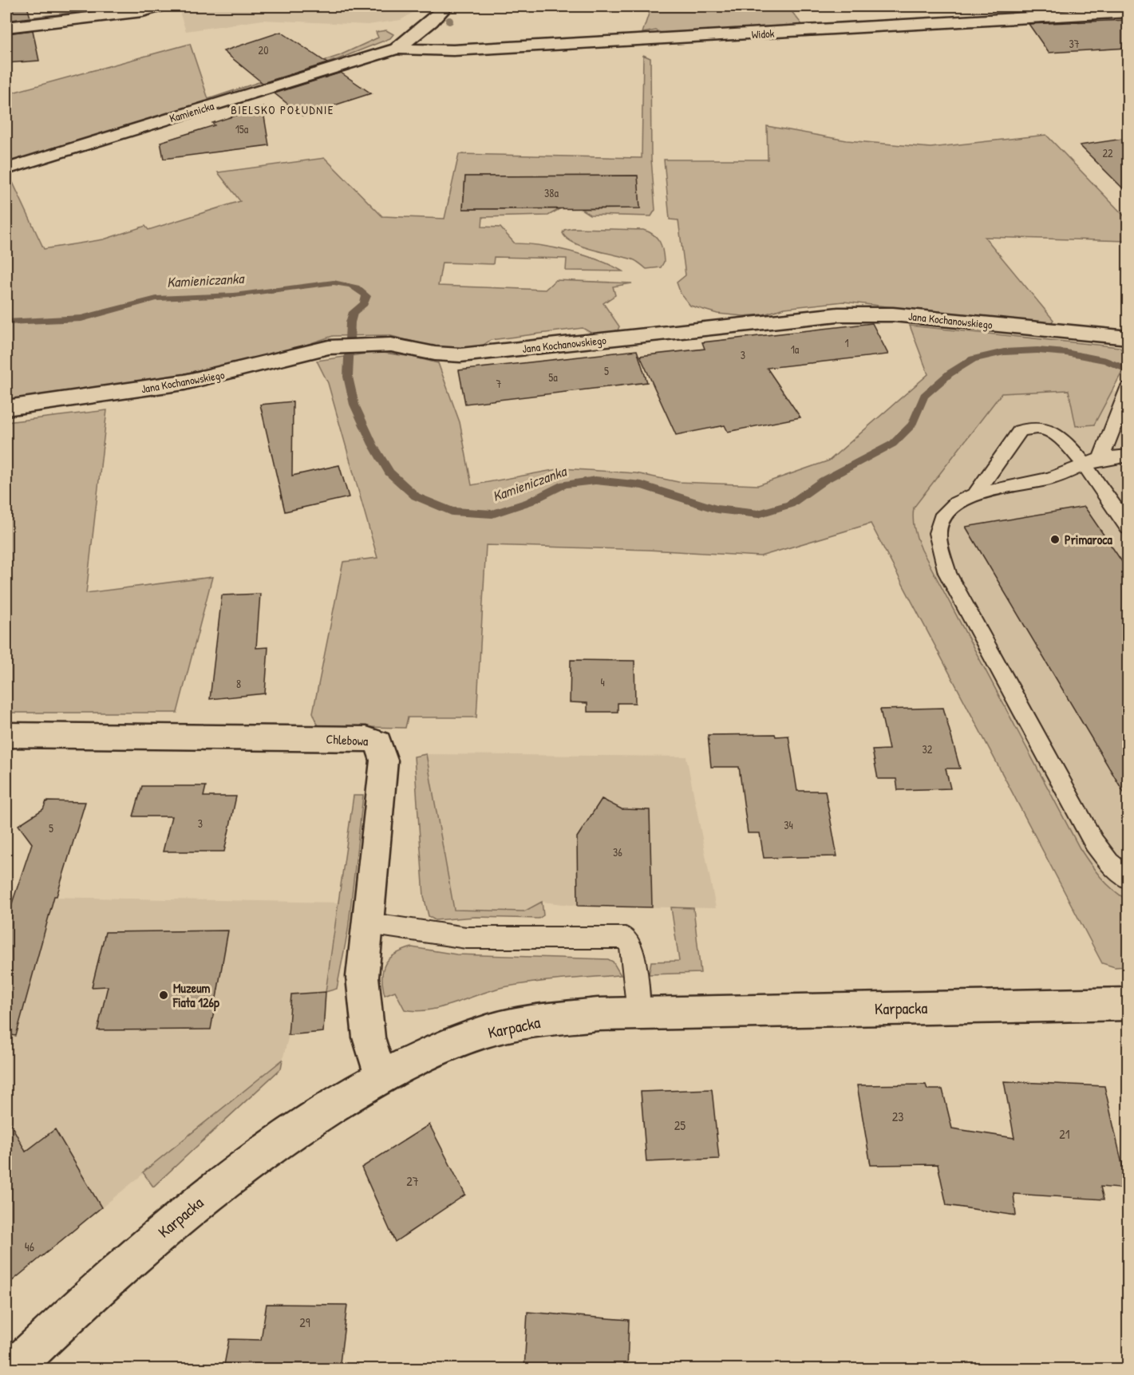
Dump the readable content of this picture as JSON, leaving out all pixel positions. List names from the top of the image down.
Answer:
{
  "streets": {
    "street": [
      "Widok",
      "Kamienicka",
      "Jana Kochanowskiego",
      "Chlebowa",
      "Karpacka"
    ]
  },
  "crossings": [
    ["Widok", "Kamienicka"],
    ["Chlebowa", "Karpacka"]
  ],
  "districts": ["BIELSKO POŁUDNIE"],
  "water": ["Kamieniczanka"],
  "places": ["Primaroca", "Muzeum Fiata 126p"],
  "house_numbers": [
    "37",
    "20",
    "15a",
    "22",
    "38a",
    "1",
    "1a",
    "3",
    "5",
    "5a",
    "7",
    "4",
    "8",
    "32",
    "3",
    "34",
    "5",
    "36",
    "23",
    "25",
    "21",
    "27",
    "46",
    "29"
  ]
}
